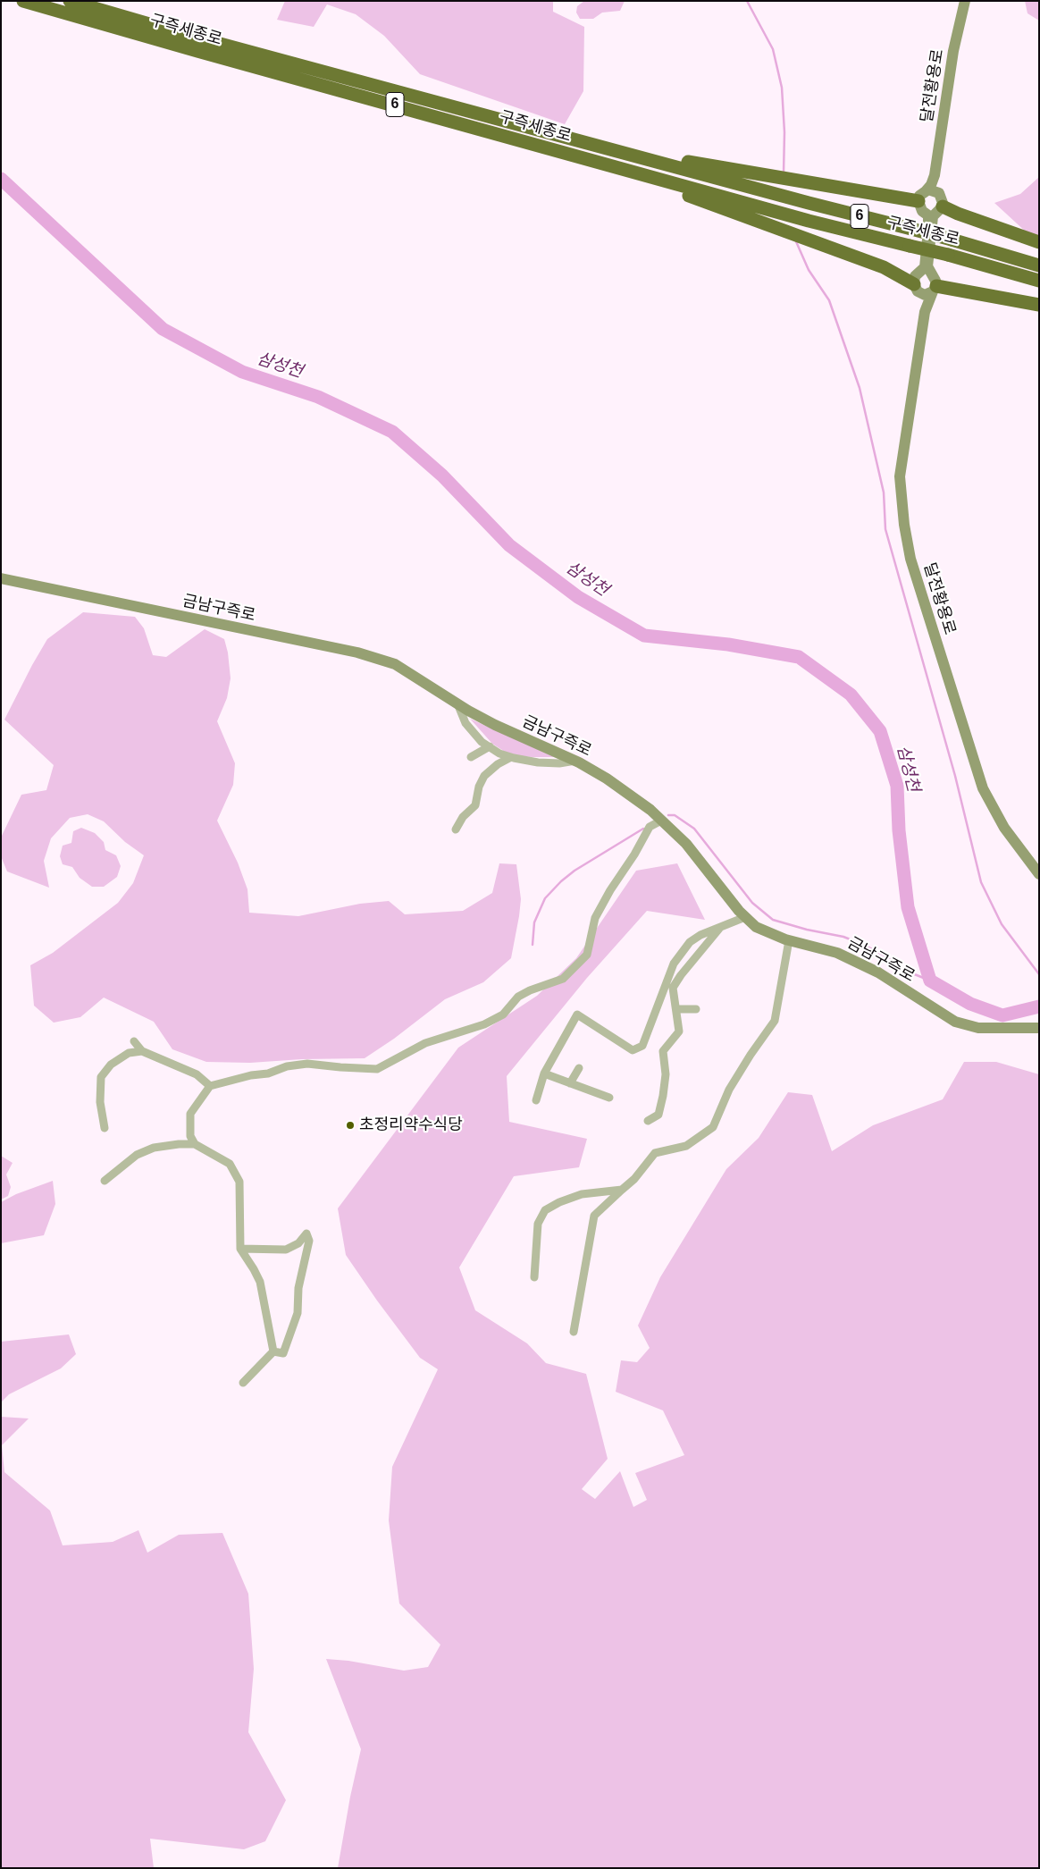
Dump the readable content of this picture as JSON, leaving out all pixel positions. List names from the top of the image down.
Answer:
{
  "streets": {
    "highway": ["구즉세종로", "6"],
    "main road": ["달전황용로", "금남구즉로"]
  },
  "water": ["삼성천"],
  "places": ["초정리약수식당"]
}
